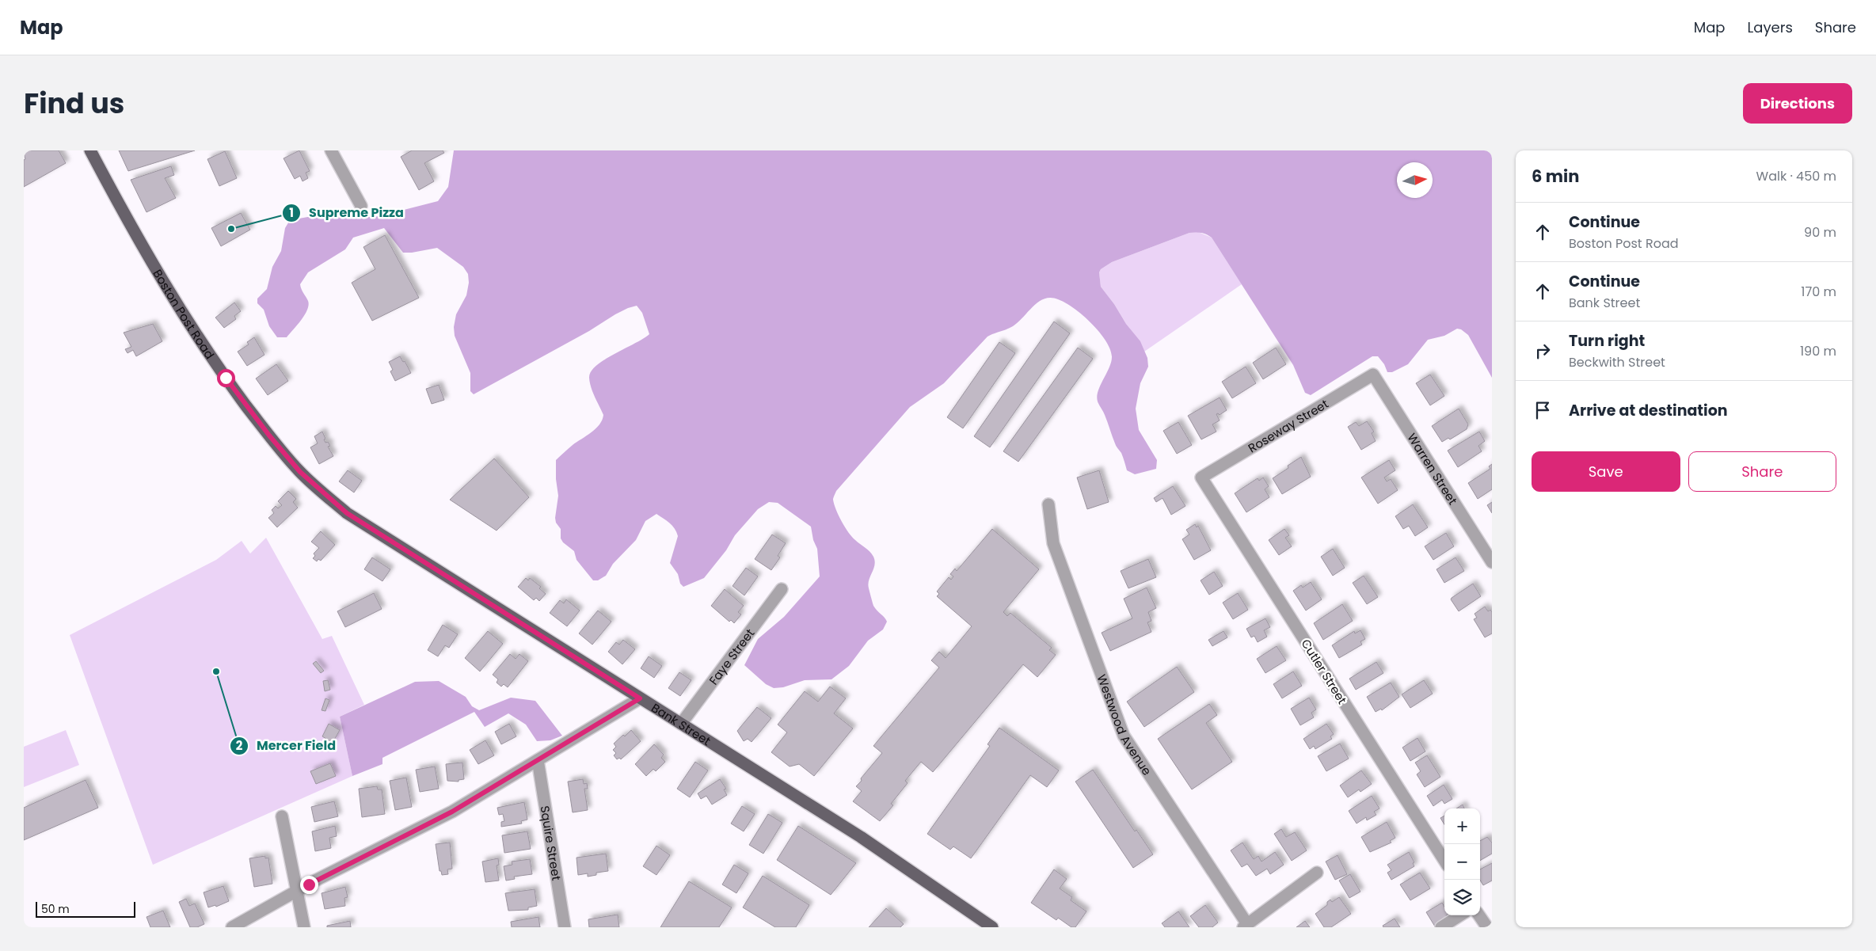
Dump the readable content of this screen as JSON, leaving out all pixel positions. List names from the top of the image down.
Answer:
{
  "streets": {
    "main road": ["Boston Post Road", "Bank Street"],
    "street": [
      "Roseway Street",
      "Warren Street",
      "Faye Street",
      "Cutler Street",
      "Westwood Avenue",
      "Squire Street"
    ]
  },
  "crossings": [
    ["Boston Post Road", "Bank Street"],
    ["Roseway Street", "Warren Street"],
    ["Roseway Street", "Cutler Street"],
    ["Faye Street", "Bank Street"]
  ],
  "places": ["Supreme Pizza", "Mercer Field"],
  "scale_bar": "50 m",
  "north": "right",
  "page": {
    "header": "Map",
    "nav": ["Map", "Layers", "Share"],
    "title": "Find us",
    "buttons": [
      "Directions",
      ["Save", "Share"]
    ],
    "heading": ["6 min", "Walk · 450 m"],
    "list": [
      ["Continue", "Boston Post Road", "90 m"],
      ["Continue", "Bank Street", "170 m"],
      ["Turn right", "Beckwith Street", "190 m"],
      "Arrive at destination"
    ],
    "map_buttons": ["+", "−"],
    "scale": "50 m"
  }
}
